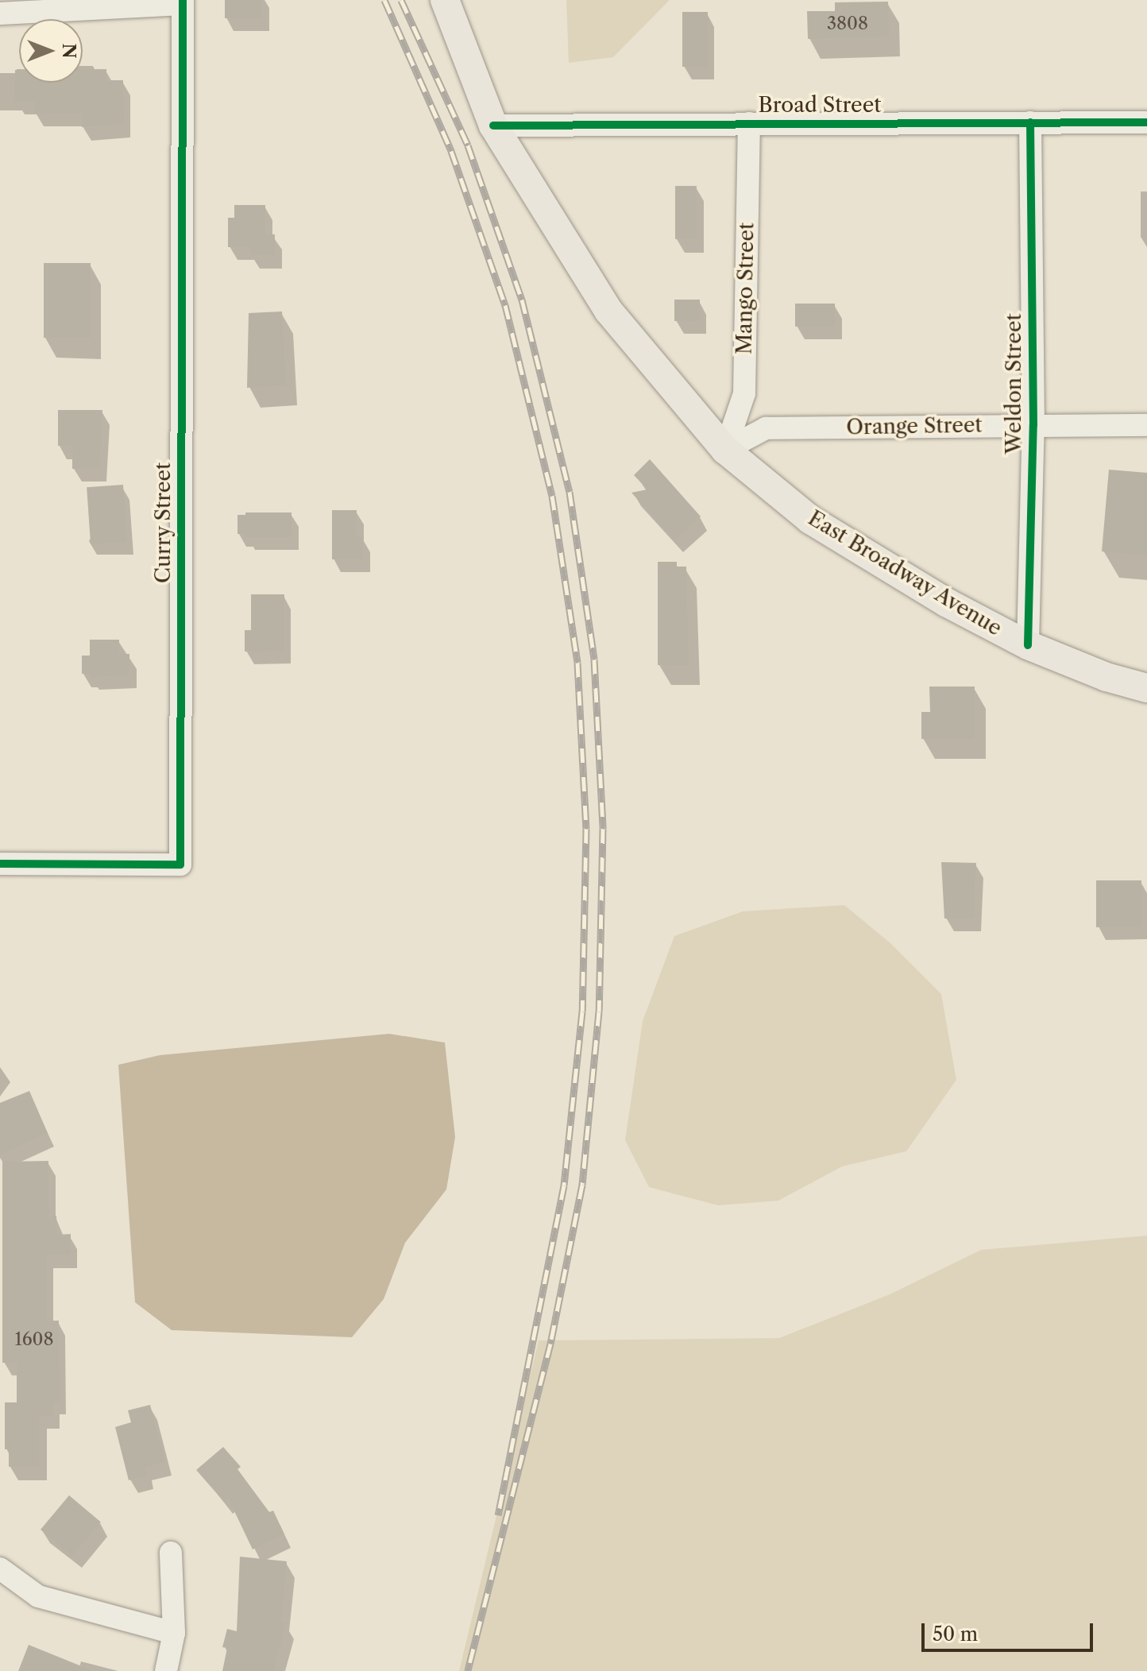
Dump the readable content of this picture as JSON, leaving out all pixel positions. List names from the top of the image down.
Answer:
{
  "streets": {
    "main road": ["East Broadway Avenue"],
    "street": [
      "Broad Street",
      "Mango Street",
      "Weldon Street",
      "Orange Street",
      "Curry Street"
    ]
  },
  "crossings": [
    ["Broad Street", "Mango Street"],
    ["Broad Street", "Weldon Street"],
    ["Broad Street", "East Broadway Avenue"],
    ["Mango Street", "Orange Street"],
    ["Mango Street", "East Broadway Avenue"],
    ["Weldon Street", "Orange Street"],
    ["Weldon Street", "East Broadway Avenue"],
    ["Orange Street", "East Broadway Avenue"]
  ],
  "house_numbers": ["3808", "1608"],
  "scale_bar": "50 m",
  "north": "right"
}
